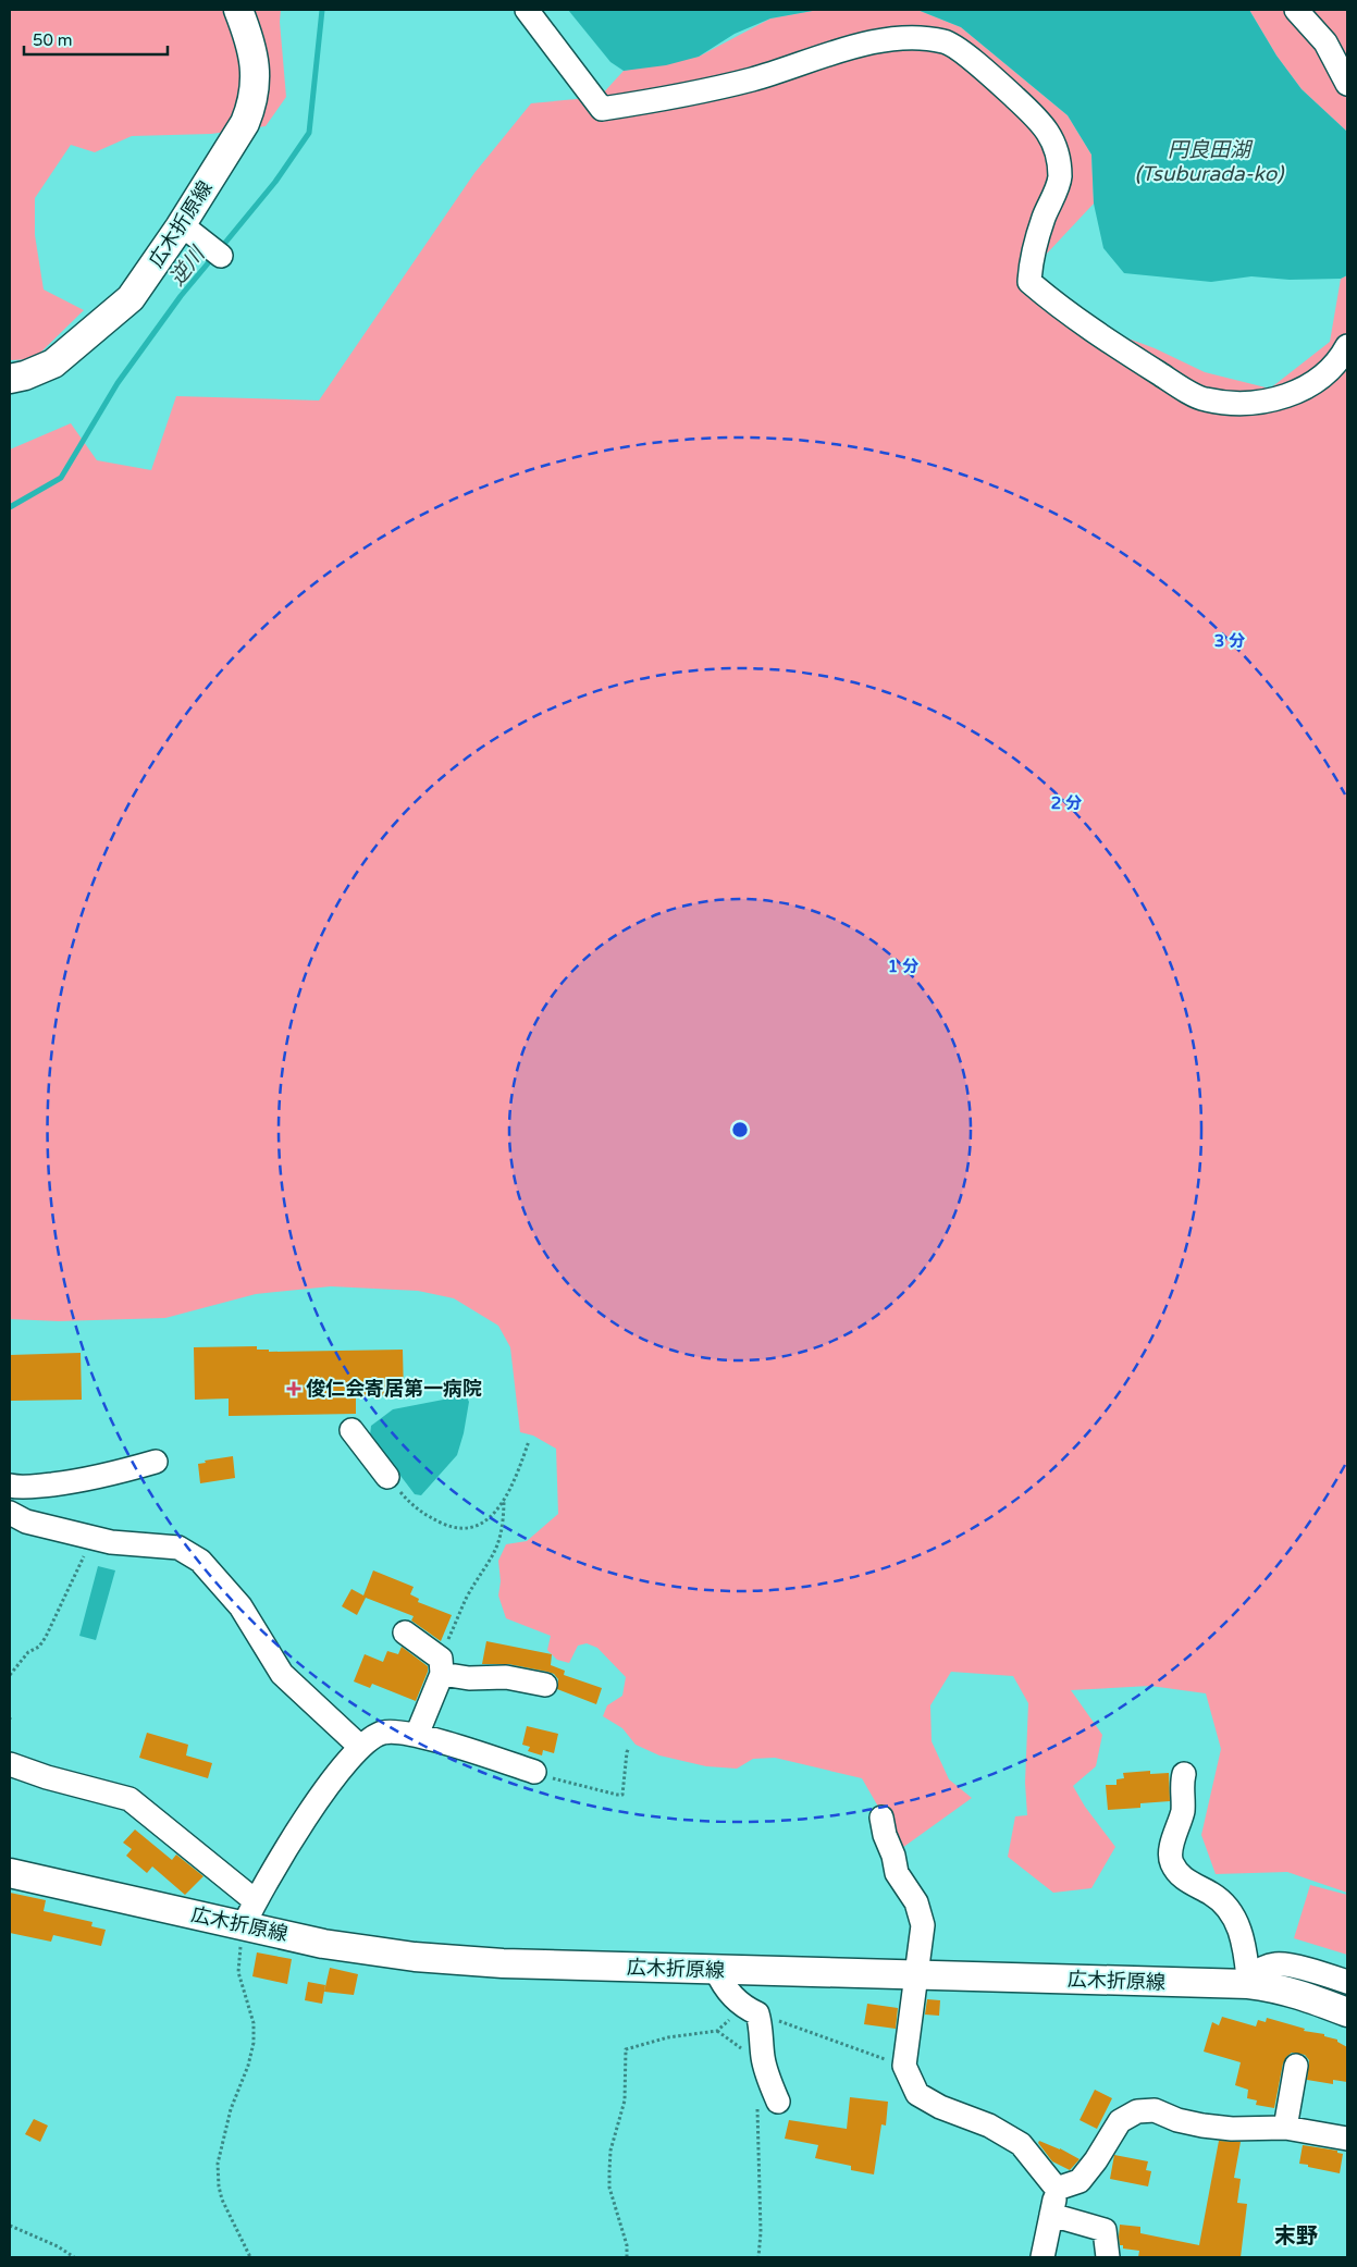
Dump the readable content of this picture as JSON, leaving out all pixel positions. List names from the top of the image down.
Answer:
{
  "streets": {
    "main road": ["広木折原線"]
  },
  "districts": ["末野"],
  "water": ["円良田湖 (Tsuburada-ko)", "逆川"],
  "places": {
    "health": ["俊仁会寄居第一病院"]
  },
  "scale_bar": "50 m",
  "rings": ["3 分", "2 分", "1 分"]
}
